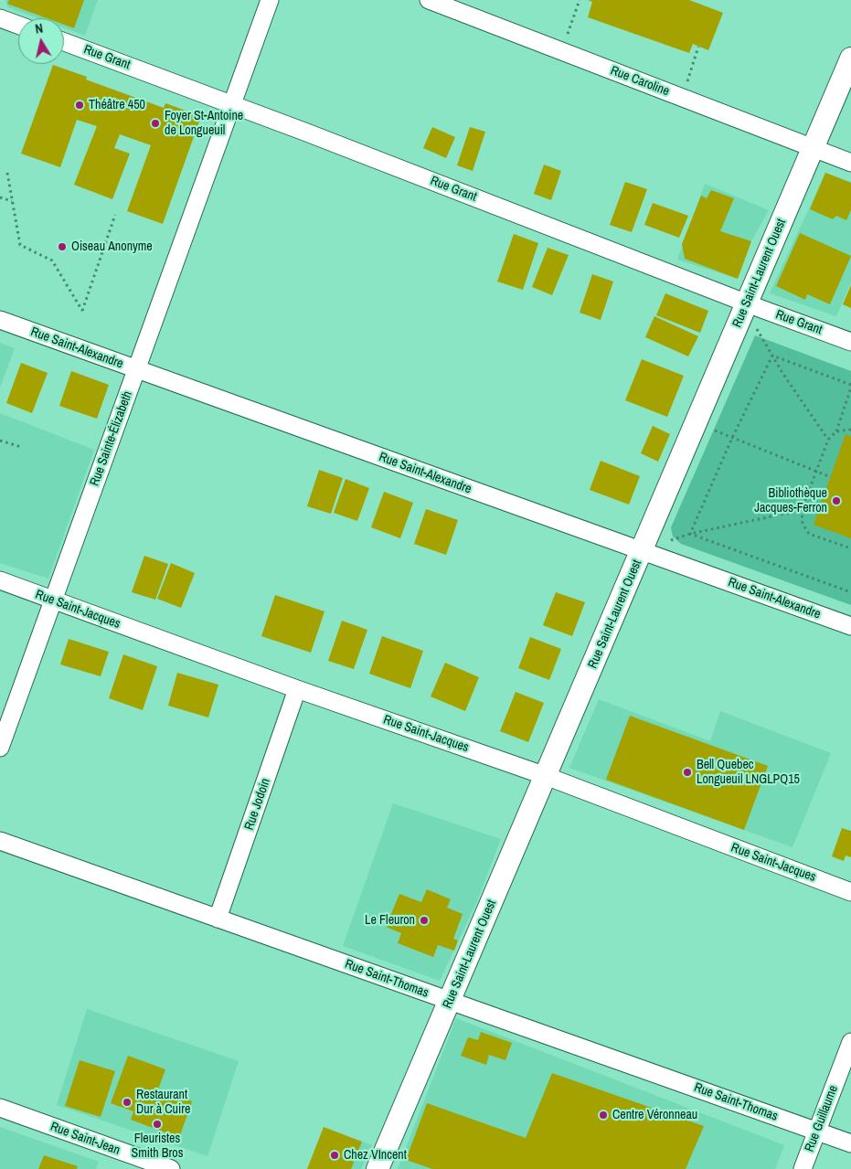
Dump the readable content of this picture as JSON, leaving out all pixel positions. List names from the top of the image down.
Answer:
{
  "streets": {
    "street": [
      "Rue Grant",
      "Rue Caroline",
      "Rue Saint-Laurent Ouest",
      "Rue Saint-Alexandre",
      "Rue Sainte-Élizabeth",
      "Rue Saint-Jacques",
      "Rue Jodoin",
      "Rue Saint-Thomas",
      "Rue Guillaume",
      "Rue Saint-Jean"
    ]
  },
  "crossings": [
    ["Rue Grant", "Rue Saint-Laurent Ouest"],
    ["Rue Grant", "Rue Sainte-Élizabeth"],
    ["Rue Caroline", "Rue Saint-Laurent Ouest"],
    ["Rue Saint-Laurent Ouest", "Rue Saint-Alexandre"],
    ["Rue Saint-Laurent Ouest", "Rue Saint-Jacques"],
    ["Rue Saint-Laurent Ouest", "Rue Saint-Thomas"],
    ["Rue Saint-Alexandre", "Rue Sainte-Élizabeth"],
    ["Rue Sainte-Élizabeth", "Rue Saint-Jacques"],
    ["Rue Saint-Jacques", "Rue Jodoin"],
    ["Rue Jodoin", "Rue Saint-Thomas"],
    ["Rue Saint-Thomas", "Rue Guillaume"]
  ],
  "places": [
    "Théâtre 450",
    "Foyer St-Antoine de Longueuil",
    "Oiseau Anonyme",
    "Bibliothèque Jacques-Ferron",
    "Bell Quebec Longueuil LNGLPQ15",
    "Le Fleuron",
    "Restaurant Dur à Cuire",
    "Centre Véronneau",
    "Fleuristes Smith Bros",
    "Chez VIncent"
  ],
  "north": "top"
}
